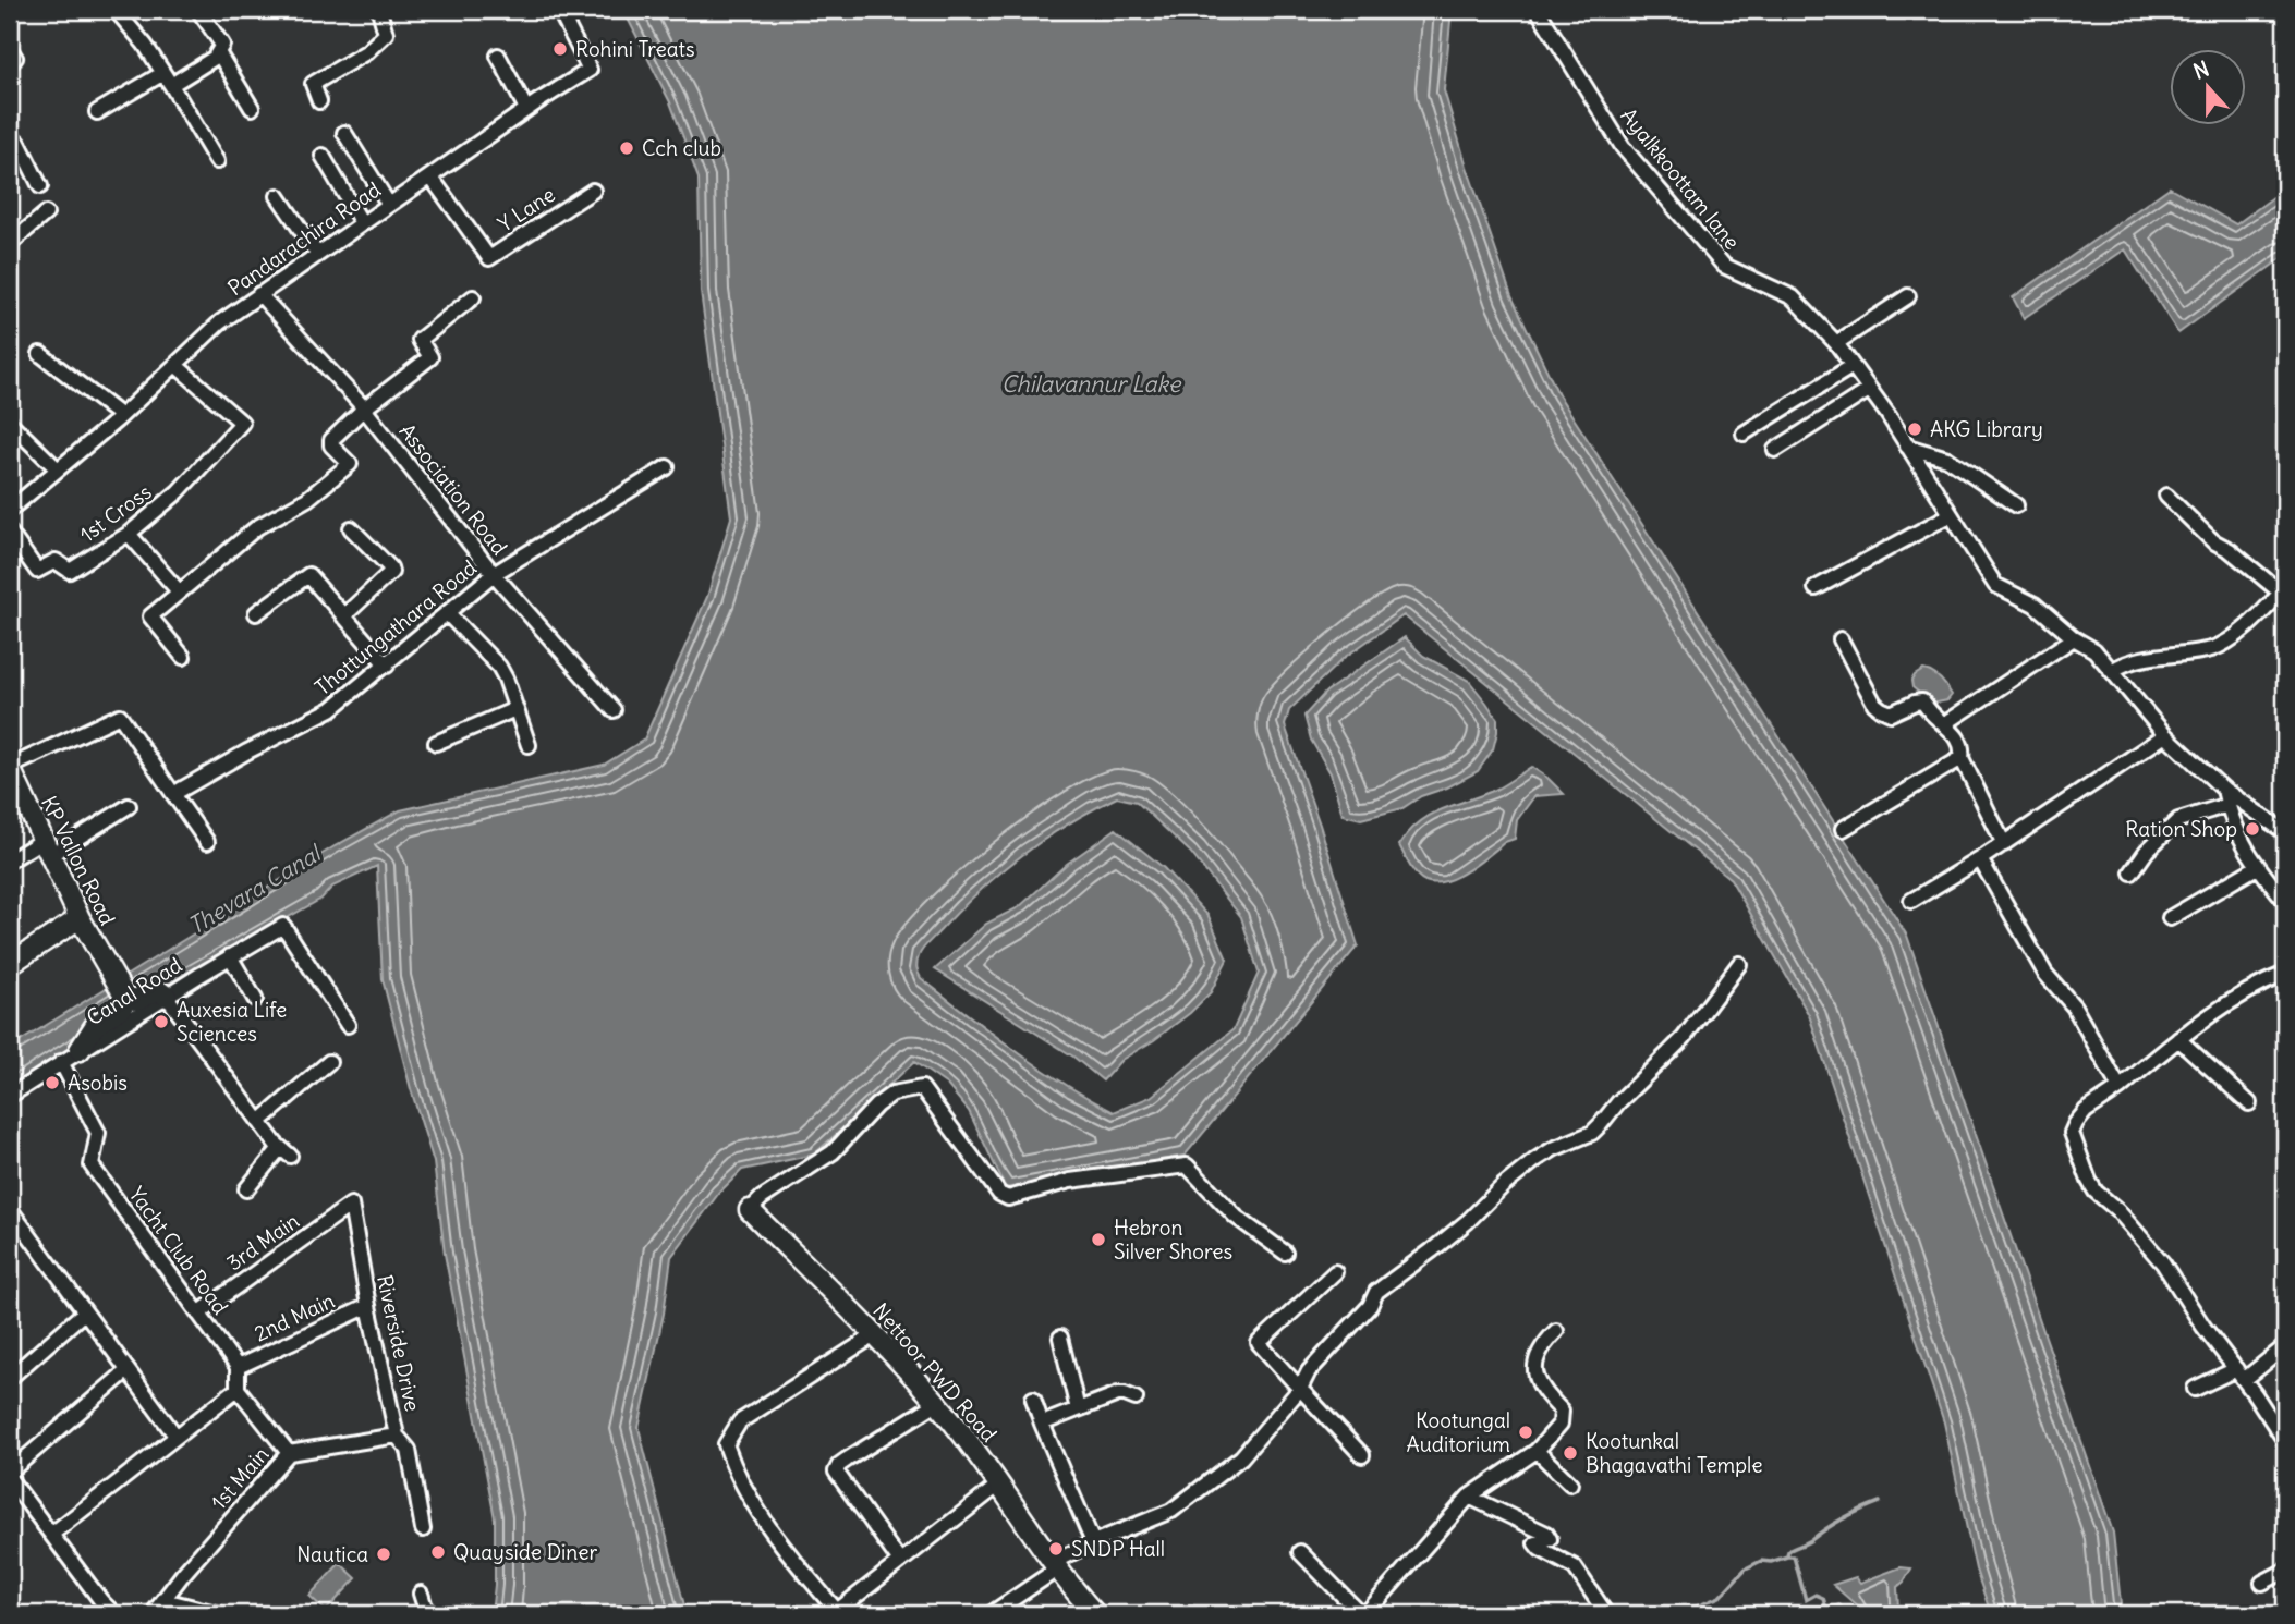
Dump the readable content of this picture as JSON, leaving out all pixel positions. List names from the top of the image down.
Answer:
{
  "streets": {
    "street": [
      "Ayalkkoottam lane",
      "Y Lane",
      "Pandarachira Road",
      "Association Road",
      "1st Cross",
      "Thottungathara Road",
      "KP Vallon Road",
      "Canal Road",
      "3rd Main",
      "Yacht Club Road",
      "2nd Main",
      "Riverside Drive",
      "Nettoor PWD Road",
      "1st Main"
    ]
  },
  "crossings": [
    ["Y Lane", "Pandarachira Road"],
    ["Pandarachira Road", "Association Road"],
    ["Pandarachira Road", "1st Cross"],
    ["Association Road", "Thottungathara Road"],
    ["Canal Road", "Yacht Club Road"],
    ["3rd Main", "Yacht Club Road"],
    ["3rd Main", "Riverside Drive"],
    ["Yacht Club Road", "2nd Main"],
    ["2nd Main", "Riverside Drive"],
    ["Riverside Drive", "1st Main"]
  ],
  "water": ["Chilavannur Lake", "Thevara Canal"],
  "places": [
    "Rohini Treats",
    "Cch club",
    "AKG Library",
    "Ration Shop",
    "Auxesia Life Sciences",
    "Asobis",
    "Hebron Silver Shores",
    "Kootungal Auditorium",
    "Kootunkal Bhagavathi Temple",
    "SNDP Hall",
    "Quayside Diner",
    "Nautica"
  ],
  "north": "top"
}
